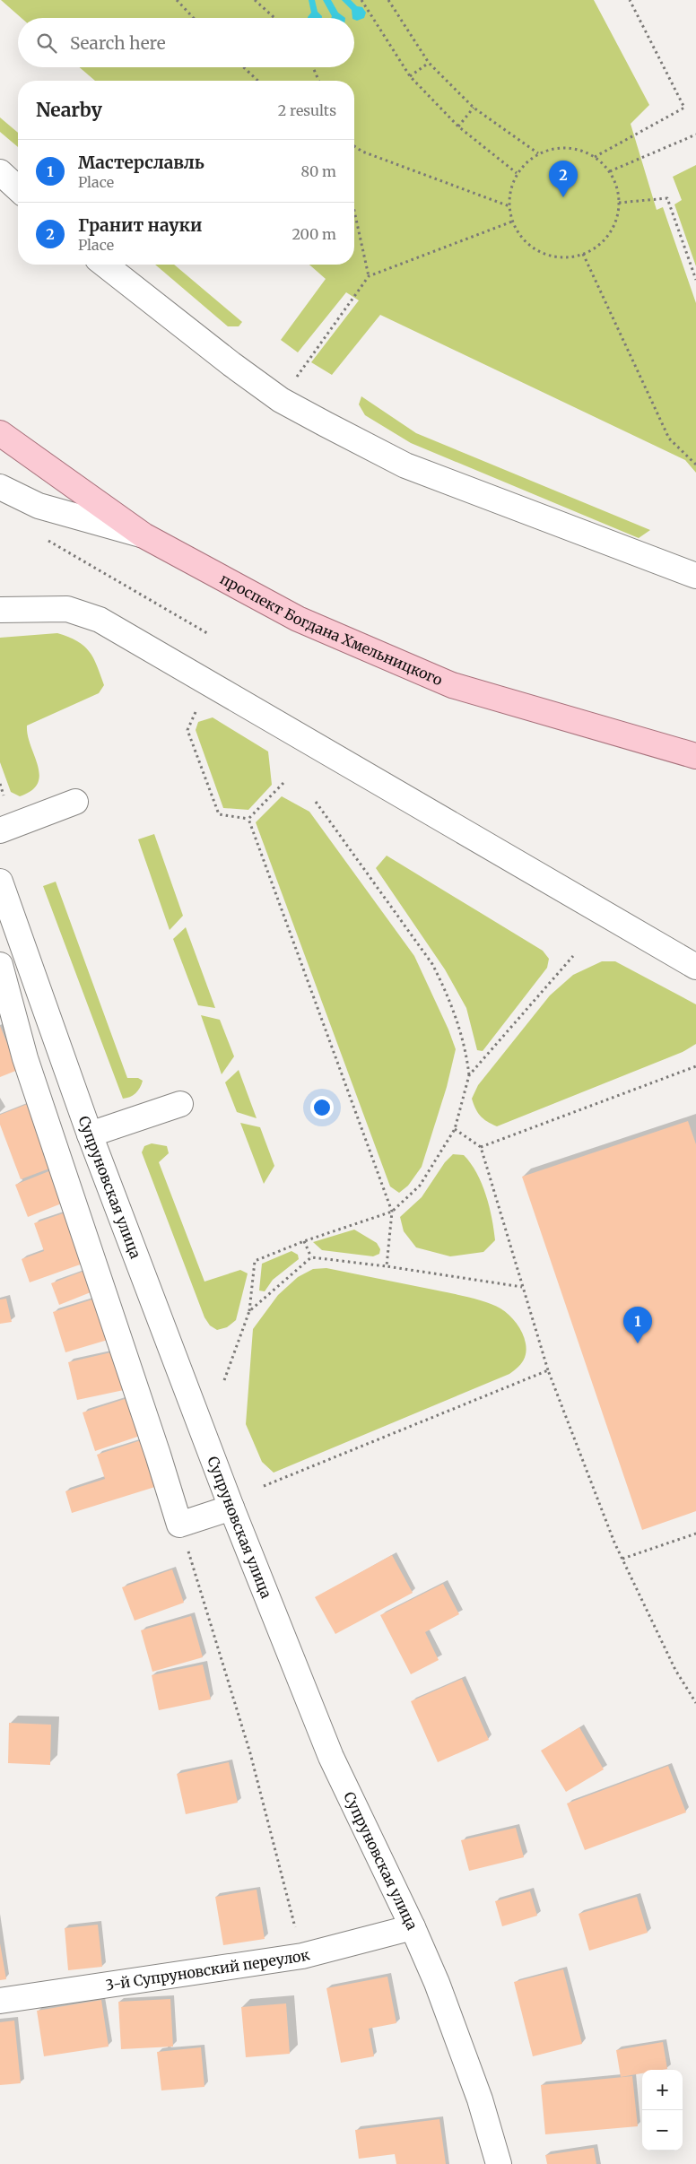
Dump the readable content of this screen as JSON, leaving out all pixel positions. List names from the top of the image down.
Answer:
{
  "streets": {
    "main road": ["проспект Богдана Хмельницкого"],
    "street": ["Супруновская улица", "3-й Супруновский переулок"]
  },
  "crossings": [
    ["Супруновская улица", "3-й Супруновский переулок"]
  ],
  "page": {
    "search": "Search here",
    "heading": ["Nearby", "2 results"],
    "list": [
      {
        "mark": "1",
        "name": "Мастерславль",
        "note": "Place",
        "value": "80 m"
      },
      {
        "mark": "2",
        "name": "Гранит науки",
        "note": "Place",
        "value": "200 m"
      }
    ],
    "pins": ["2", "1"],
    "map_buttons": ["+", "−"]
  }
}
